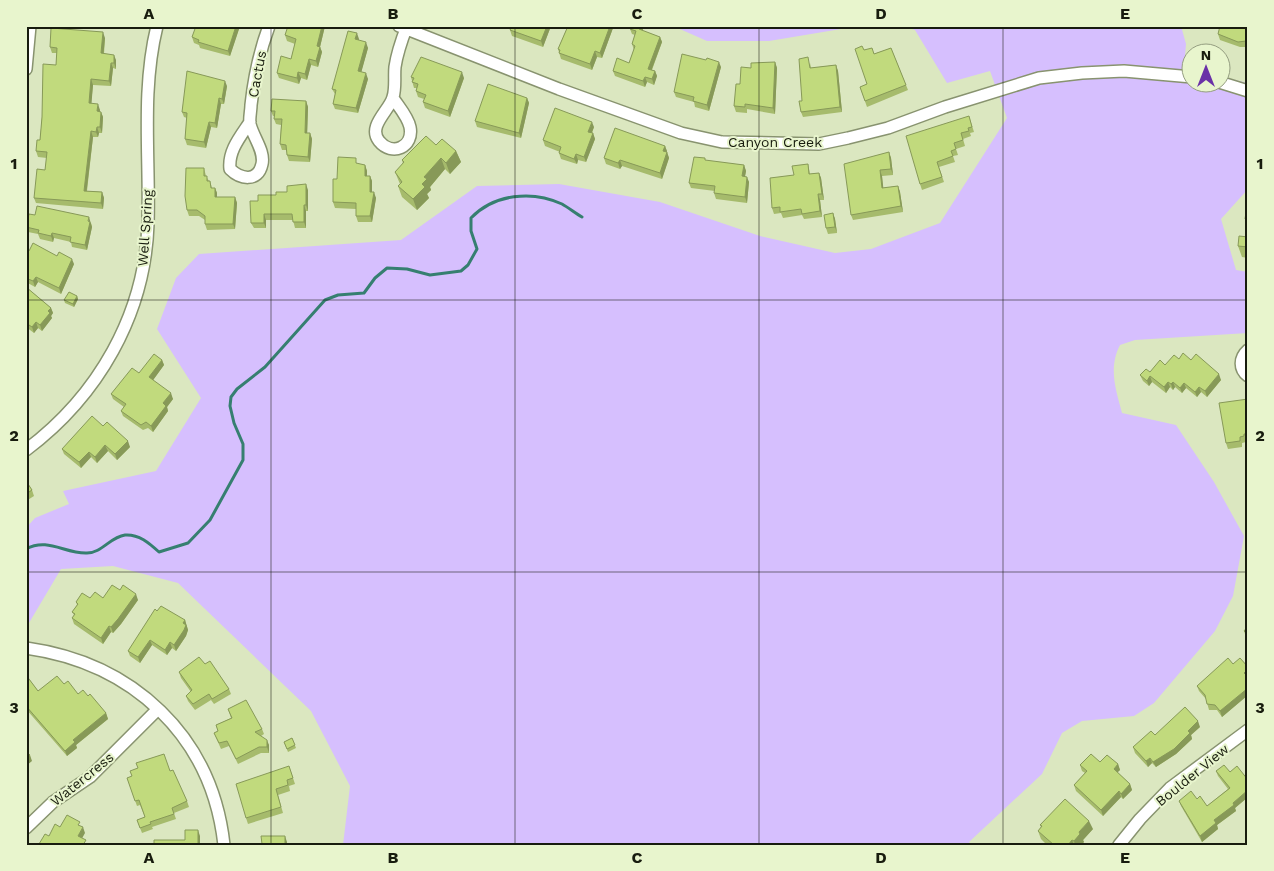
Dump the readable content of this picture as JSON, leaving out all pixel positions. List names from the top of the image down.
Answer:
{
  "streets": {
    "street": [
      "Cactus",
      "Canyon Creek",
      "Well Spring",
      "Boulder View",
      "Watercress"
    ]
  },
  "north": "top",
  "grid": {
    "columns": [
      "A",
      "B",
      "C",
      "D",
      "E"
    ],
    "rows": ["1", "2", "3"]
  }
}
